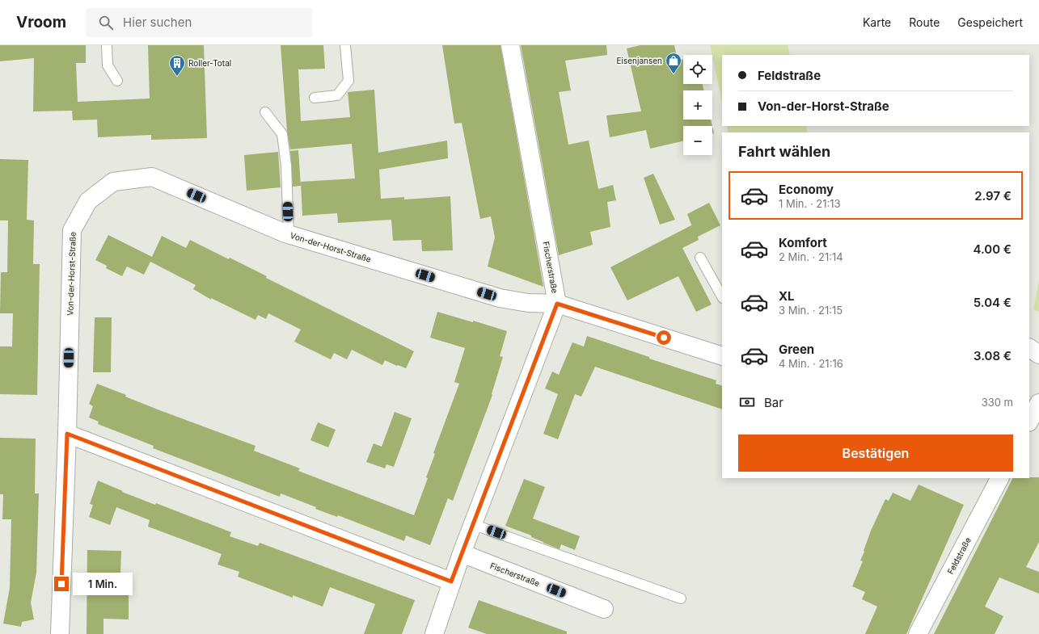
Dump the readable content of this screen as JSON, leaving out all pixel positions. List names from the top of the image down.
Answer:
{
  "streets": {
    "street": ["Von-der-Horst-Straße", "Fischerstraße", "Feldstraße"]
  },
  "crossings": [
    ["Von-der-Horst-Straße", "Fischerstraße"]
  ],
  "places": {
    "shop": ["Eisenjansen"],
    "building": ["Roller-Total"]
  },
  "page": {
    "header": "Vroom",
    "search": "Hier suchen",
    "nav": ["Karte", "Route", "Gespeichert"],
    "map_buttons": ["+", "−"],
    "banner": ["Feldstraße", "Von-der-Horst-Straße"],
    "heading": "Fahrt wählen",
    "list": [
      {
        "name": "Economy",
        "note": "1 Min. · 21:13",
        "value": "2.97 €"
      },
      {
        "name": "Komfort",
        "note": "2 Min. · 21:14",
        "value": "4.00 €"
      },
      {
        "name": "XL",
        "note": "3 Min. · 21:15",
        "value": "5.04 €"
      },
      {
        "name": "Green",
        "note": "4 Min. · 21:16",
        "value": "3.08 €"
      }
    ],
    "pay": ["Bar", "330 m"],
    "buttons": "Bestätigen",
    "bubble": "1 Min."
  }
}
